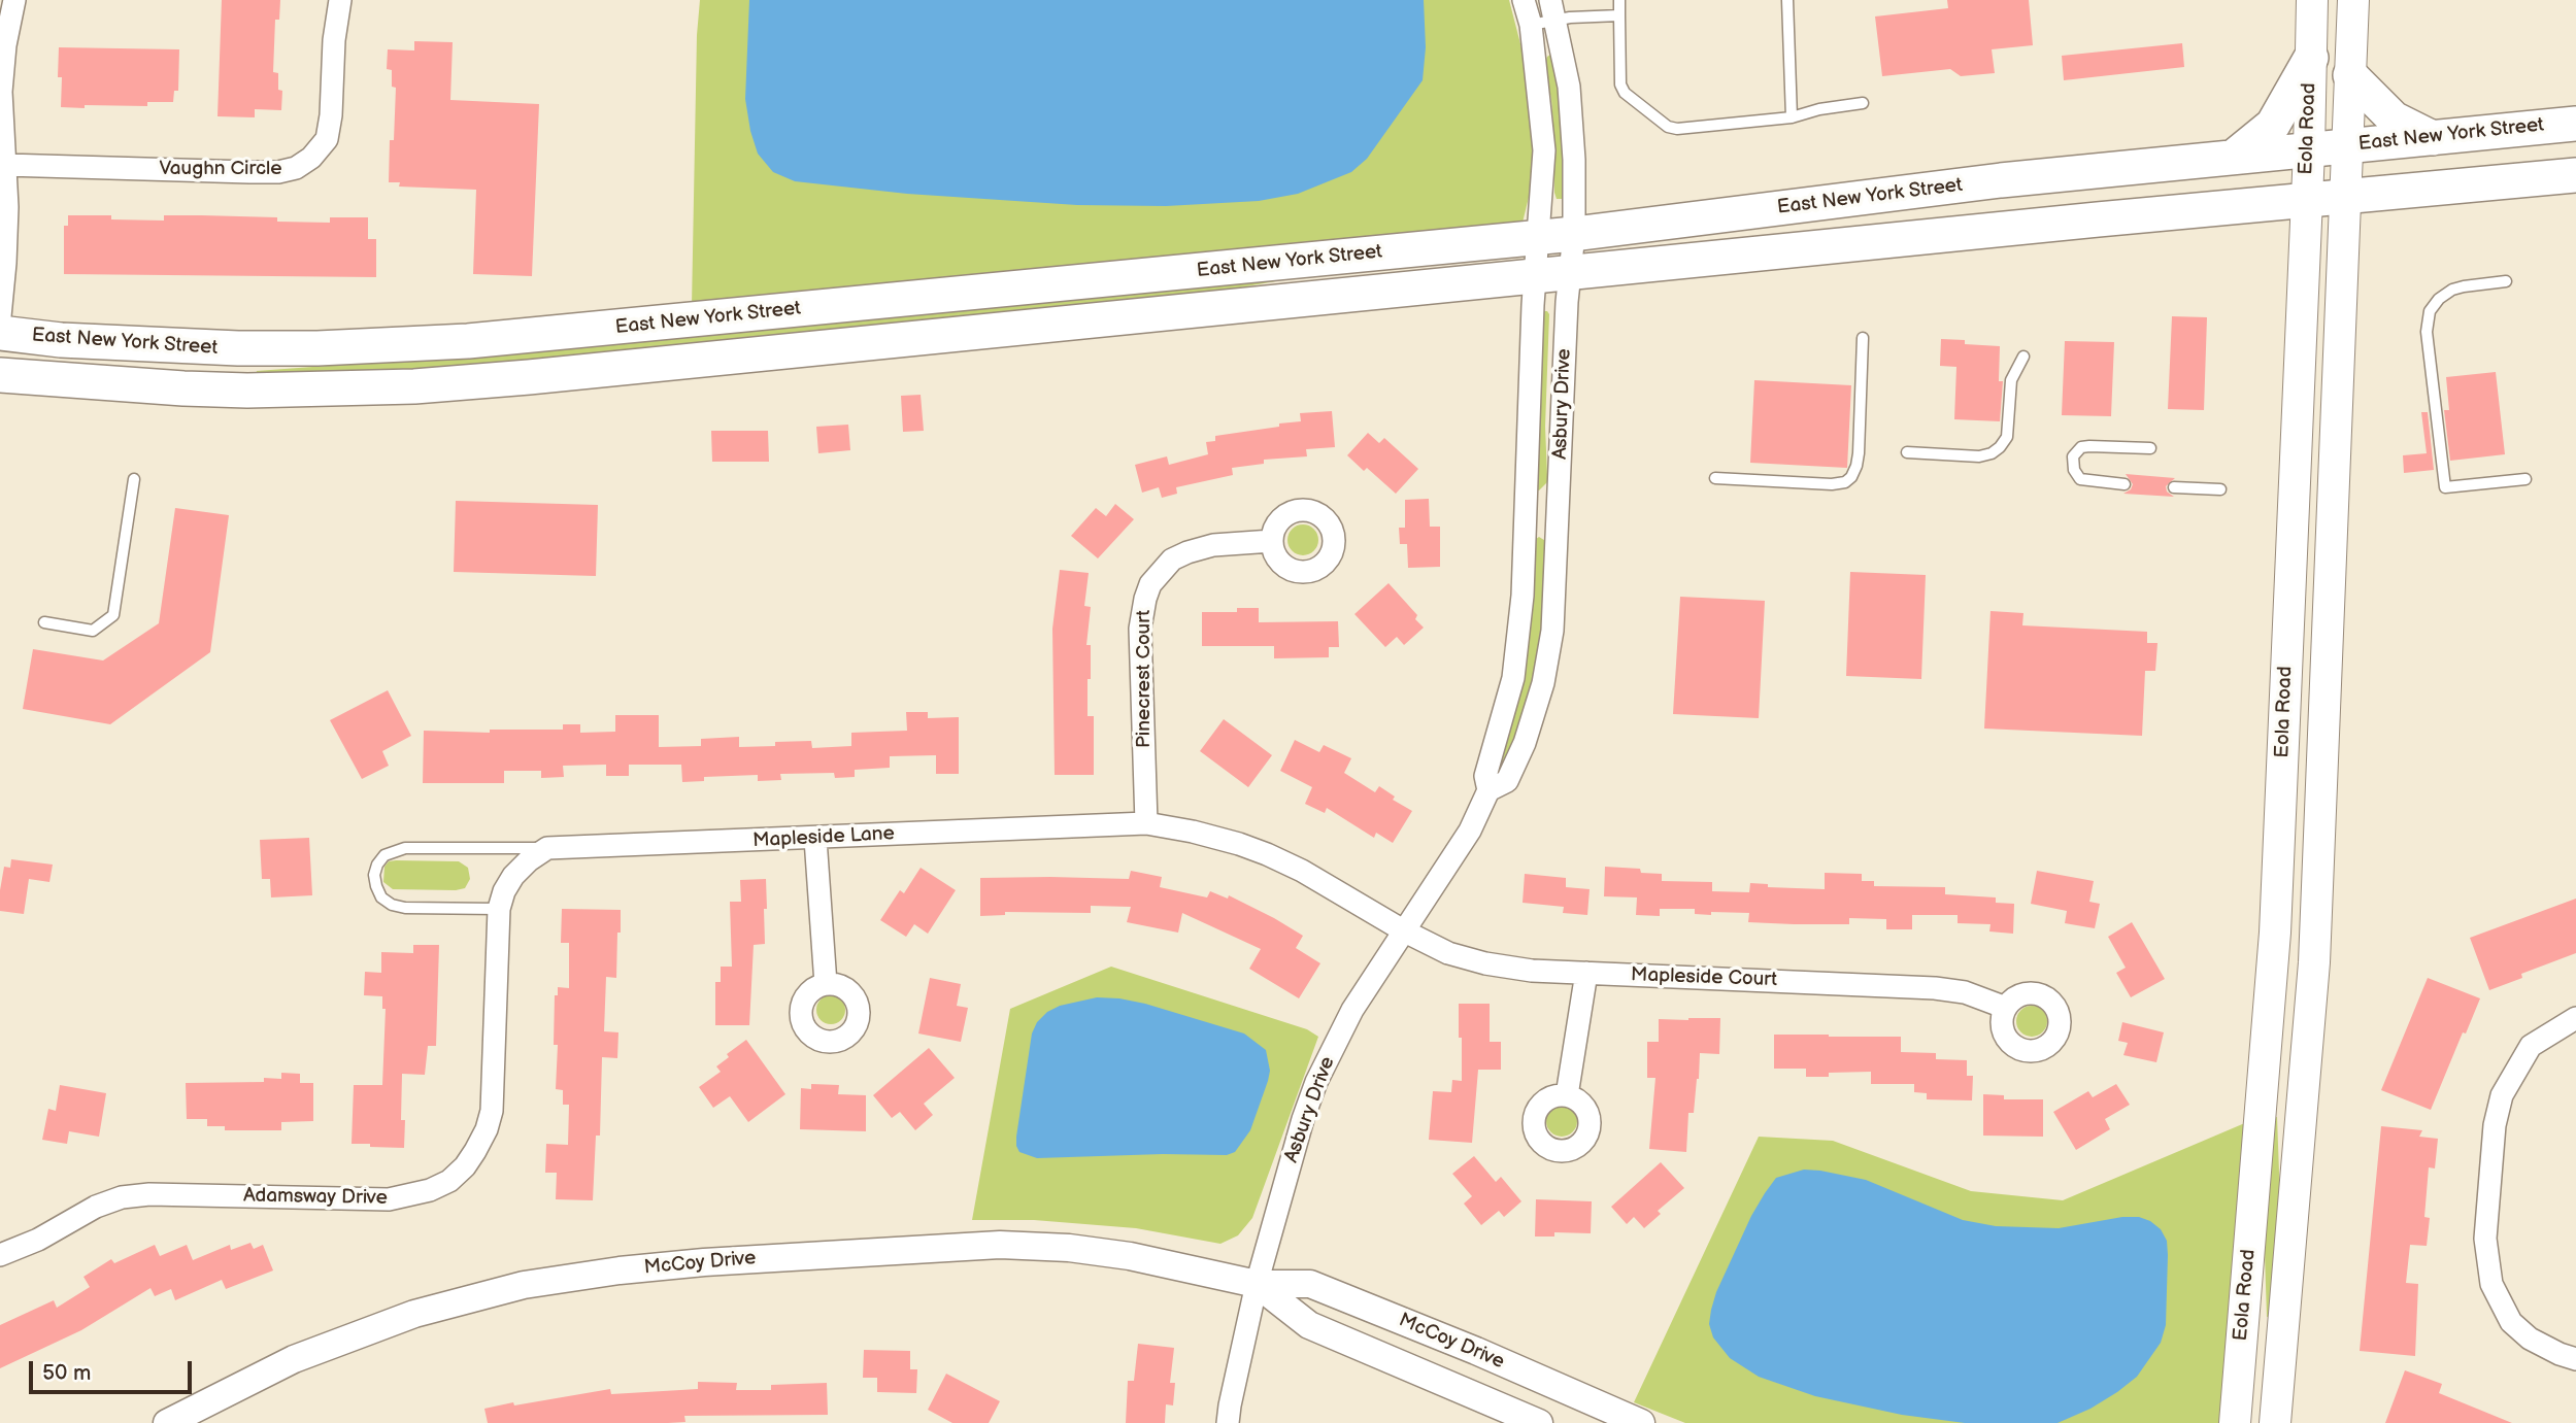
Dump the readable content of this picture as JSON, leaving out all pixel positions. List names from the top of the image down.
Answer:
{
  "streets": {
    "main road": ["Eola Road", "East New York Street"],
    "street": [
      "Vaughn Circle",
      "Asbury Drive",
      "Pinecrest Court",
      "Mapleside Lane",
      "Mapleside Court",
      "Adamsway Drive",
      "McCoy Drive"
    ]
  },
  "crossings": [
    ["Eola Road", "East New York Street"],
    ["East New York Street", "Asbury Drive"],
    ["Asbury Drive", "Mapleside Lane"],
    ["Asbury Drive", "Mapleside Court"],
    ["Asbury Drive", "McCoy Drive"],
    ["Pinecrest Court", "Mapleside Lane"],
    ["Mapleside Lane", "Mapleside Court"],
    ["Mapleside Lane", "Adamsway Drive"]
  ],
  "scale_bar": "50 m"
}
